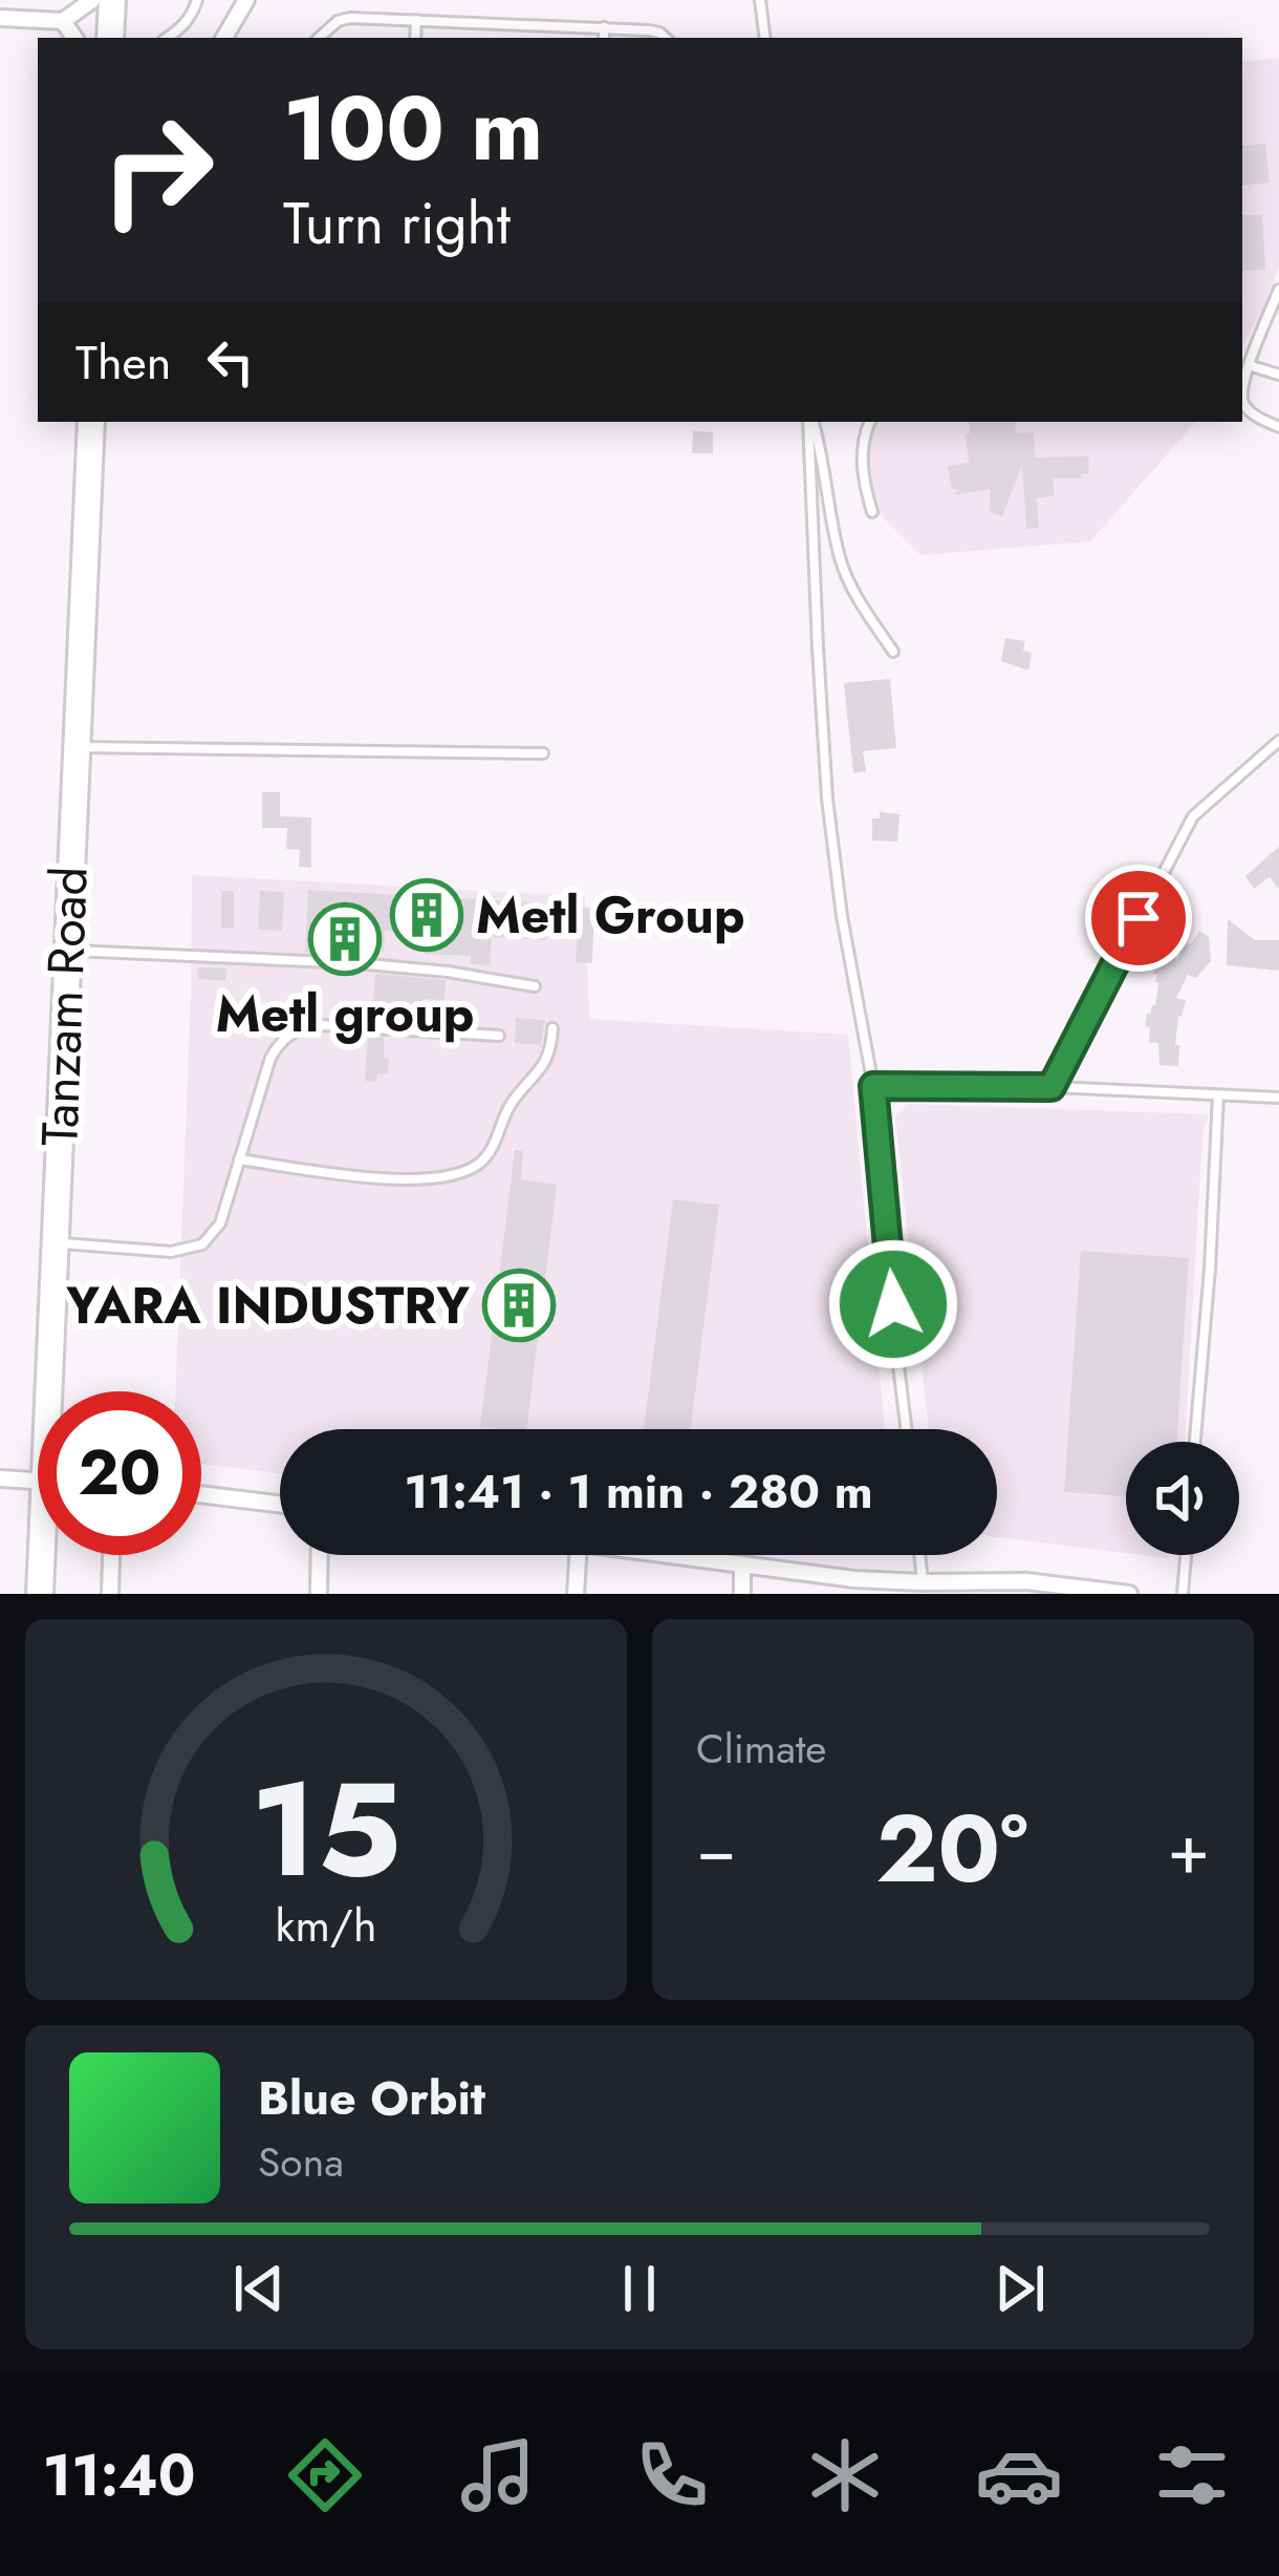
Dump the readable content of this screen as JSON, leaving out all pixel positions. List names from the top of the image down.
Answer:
{
  "streets": {
    "highway": ["Tanzam Road"]
  },
  "places": {
    "building": ["Metl Group", "Metl group", "YARA INDUSTRY"]
  },
  "page": {
    "turn": ["100 m", "Turn right"],
    "then": "Then",
    "limit": "20",
    "trip": "11:41 · 1 min · 280 m",
    "tile": "Climate",
    "heat": ["−", "20°", "+"],
    "song": ["Blue Orbit", "Sona"],
    "tabs": "11:40",
    "gauge": ["15", "km/h"]
  }
}
